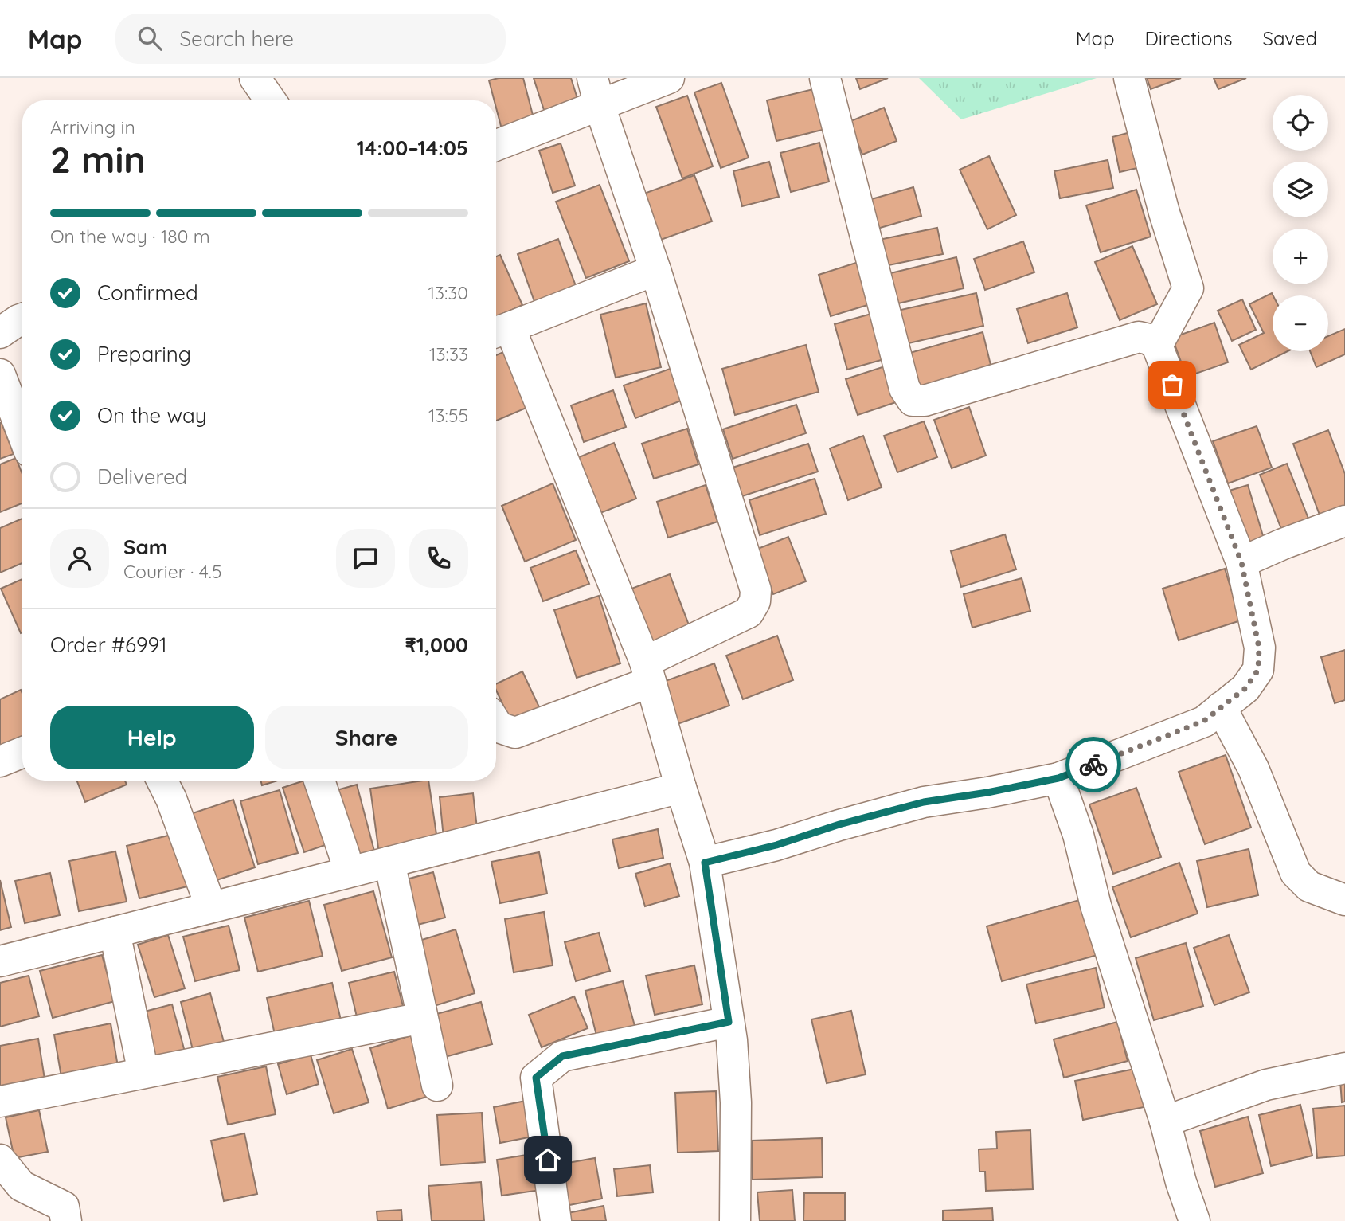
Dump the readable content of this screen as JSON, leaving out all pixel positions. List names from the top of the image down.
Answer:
{
  "page": {
    "header": "Map",
    "search": "Search here",
    "nav": ["Map", "Directions", "Saved"],
    "map_buttons": ["+", "−"],
    "heading": ["2 min", "Arriving in", "14:00–14:05"],
    "panel": [
      "Sam",
      "Courier · 4.5",
      "Order #6991",
      "₹1,000"
    ],
    "bar": "On the way · 180 m",
    "list": [
      ["Confirmed", "13:30"],
      ["Preparing", "13:33"],
      ["On the way", "13:55"],
      "Delivered"
    ],
    "buttons": ["Help", "Share"]
  }
}
